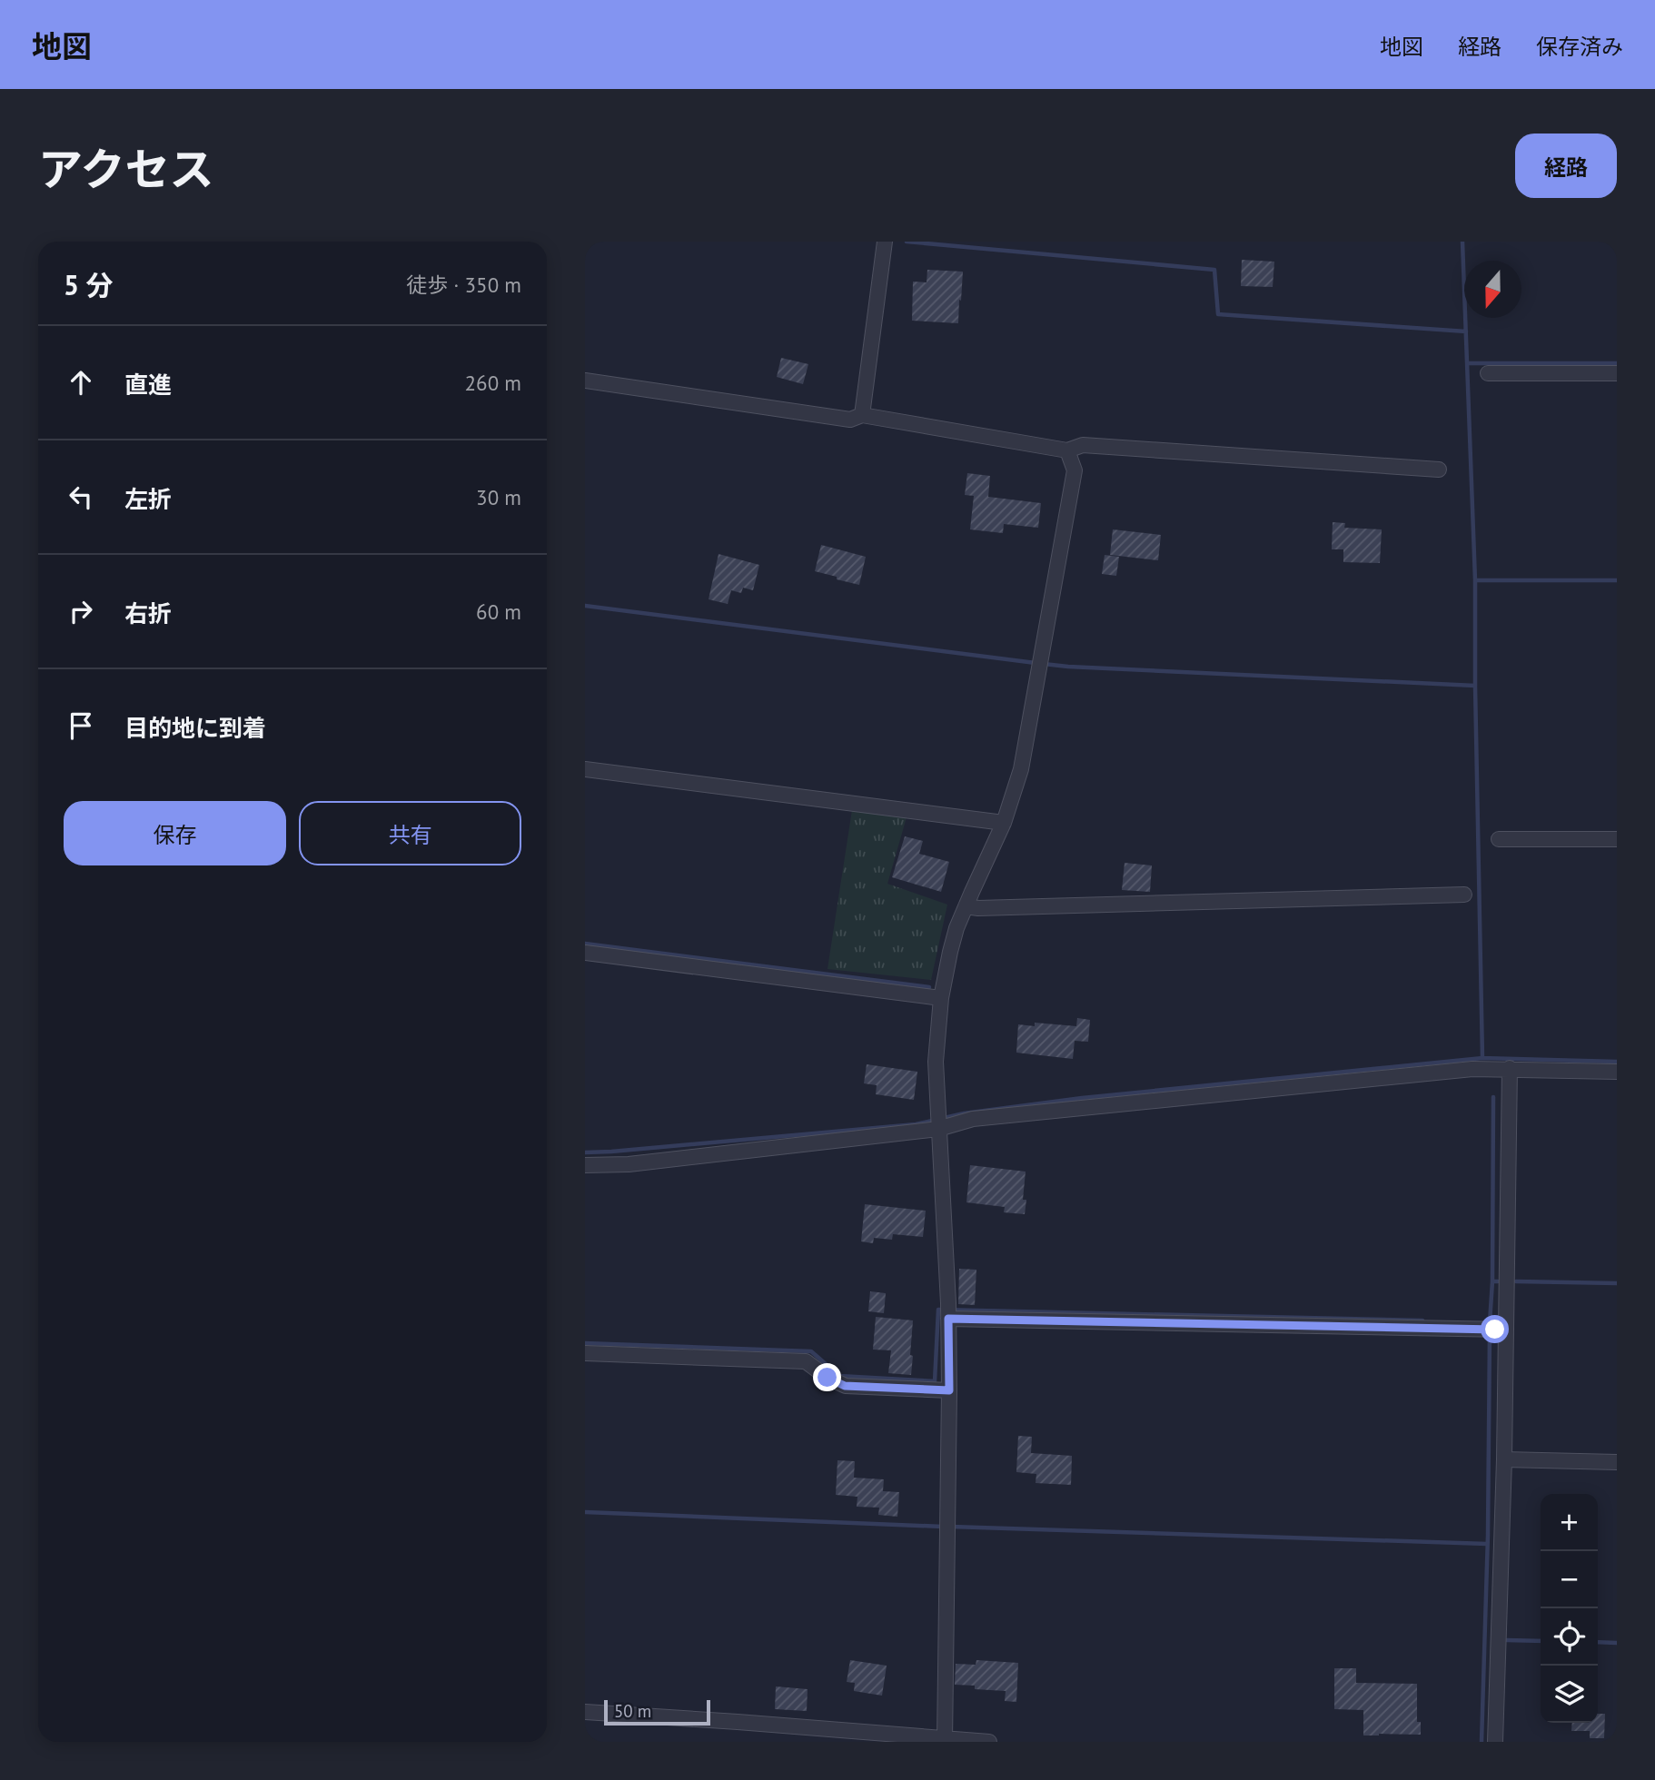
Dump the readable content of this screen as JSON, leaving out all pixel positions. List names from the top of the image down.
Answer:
{
  "scale_bar": "50 m",
  "north": "bottom",
  "page": {
    "header": "地図",
    "nav": ["地図", "経路", "保存済み"],
    "title": "アクセス",
    "buttons": [
      "経路",
      ["保存", "共有"]
    ],
    "heading": ["5 分", "徒歩 · 350 m"],
    "list": [
      ["直進", "260 m"],
      ["左折", "30 m"],
      ["右折", "60 m"],
      "目的地に到着"
    ],
    "map_buttons": ["+", "−"],
    "scale": "50 m"
  }
}
